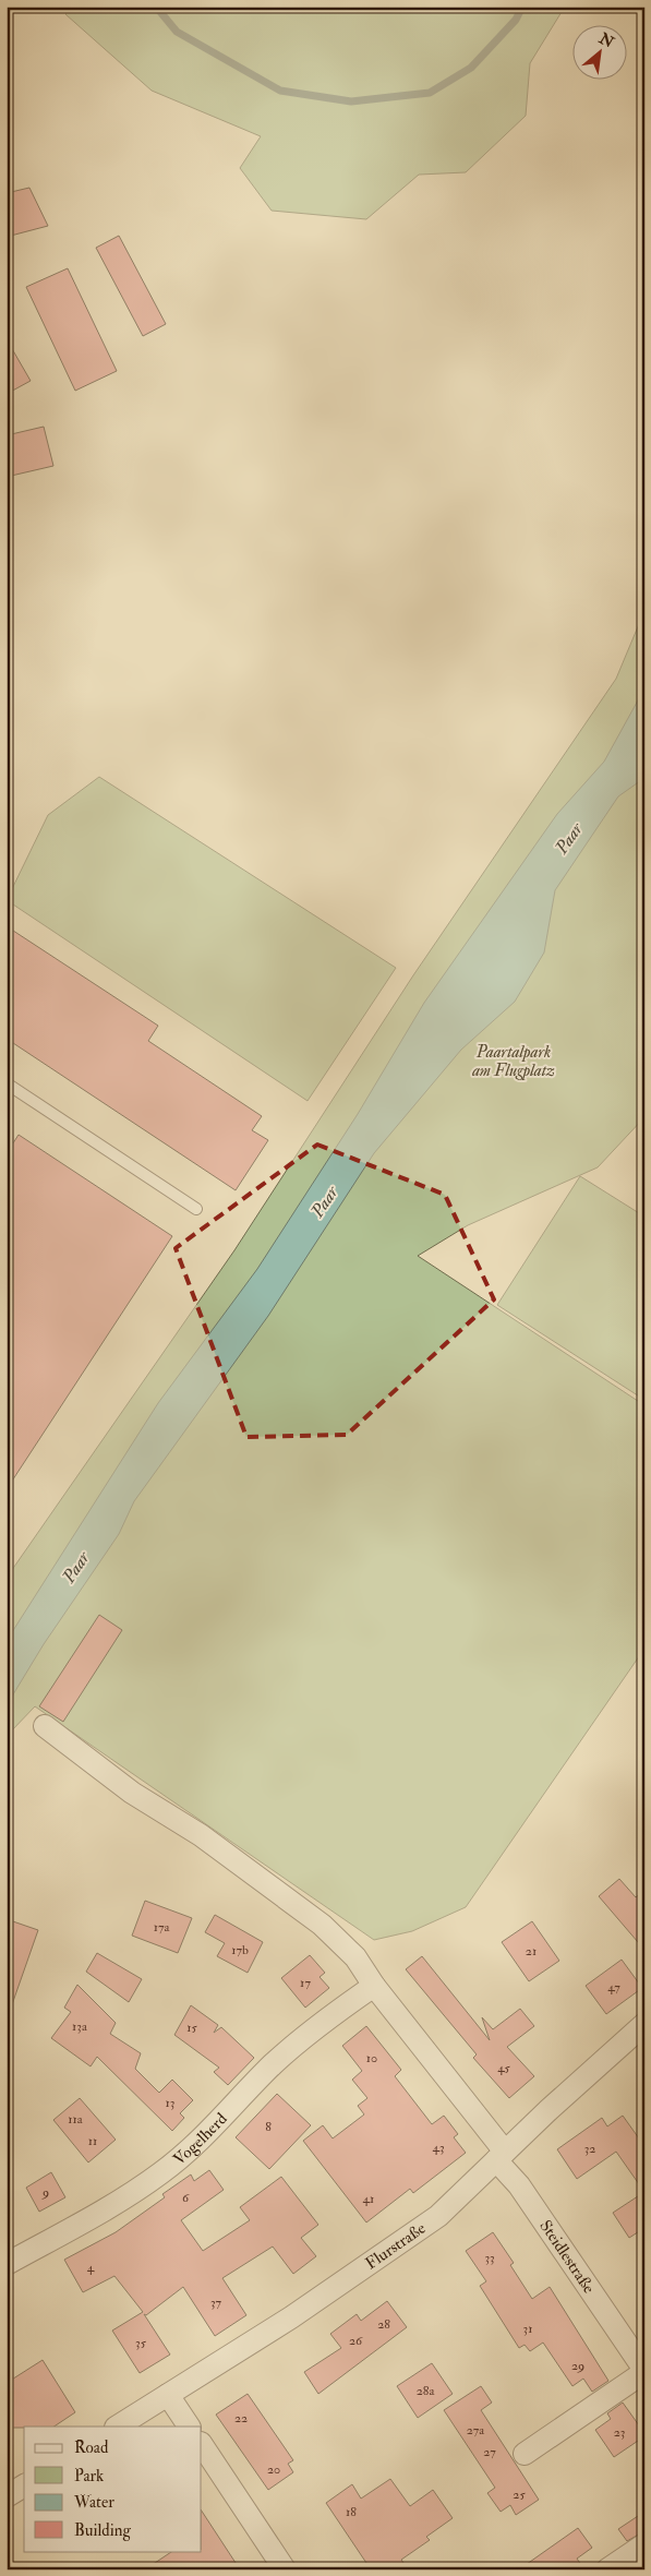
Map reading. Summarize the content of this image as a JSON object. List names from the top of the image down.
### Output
{
  "streets": {
    "street": ["Vogelherd", "Flurstraße", "Steidlestraße"]
  },
  "crossings": [
    ["Flurstraße", "Steidlestraße"]
  ],
  "water": ["Paar"],
  "parks": ["Paartalpark am Flugplatz"],
  "house_numbers": [
    "17a",
    "17b",
    "21",
    "17",
    "47",
    "13a",
    "15",
    "10",
    "45",
    "13",
    "11a",
    "8",
    "11",
    "43",
    "32",
    "9",
    "6",
    "41",
    "33",
    "4",
    "37",
    "28",
    "31",
    "26",
    "35",
    "29",
    "28a",
    "22",
    "27a",
    "23",
    "27",
    "20",
    "25",
    "18"
  ],
  "legend": [
    "Road",
    "Park",
    "Water",
    "Building"
  ],
  "north": "top right"
}
